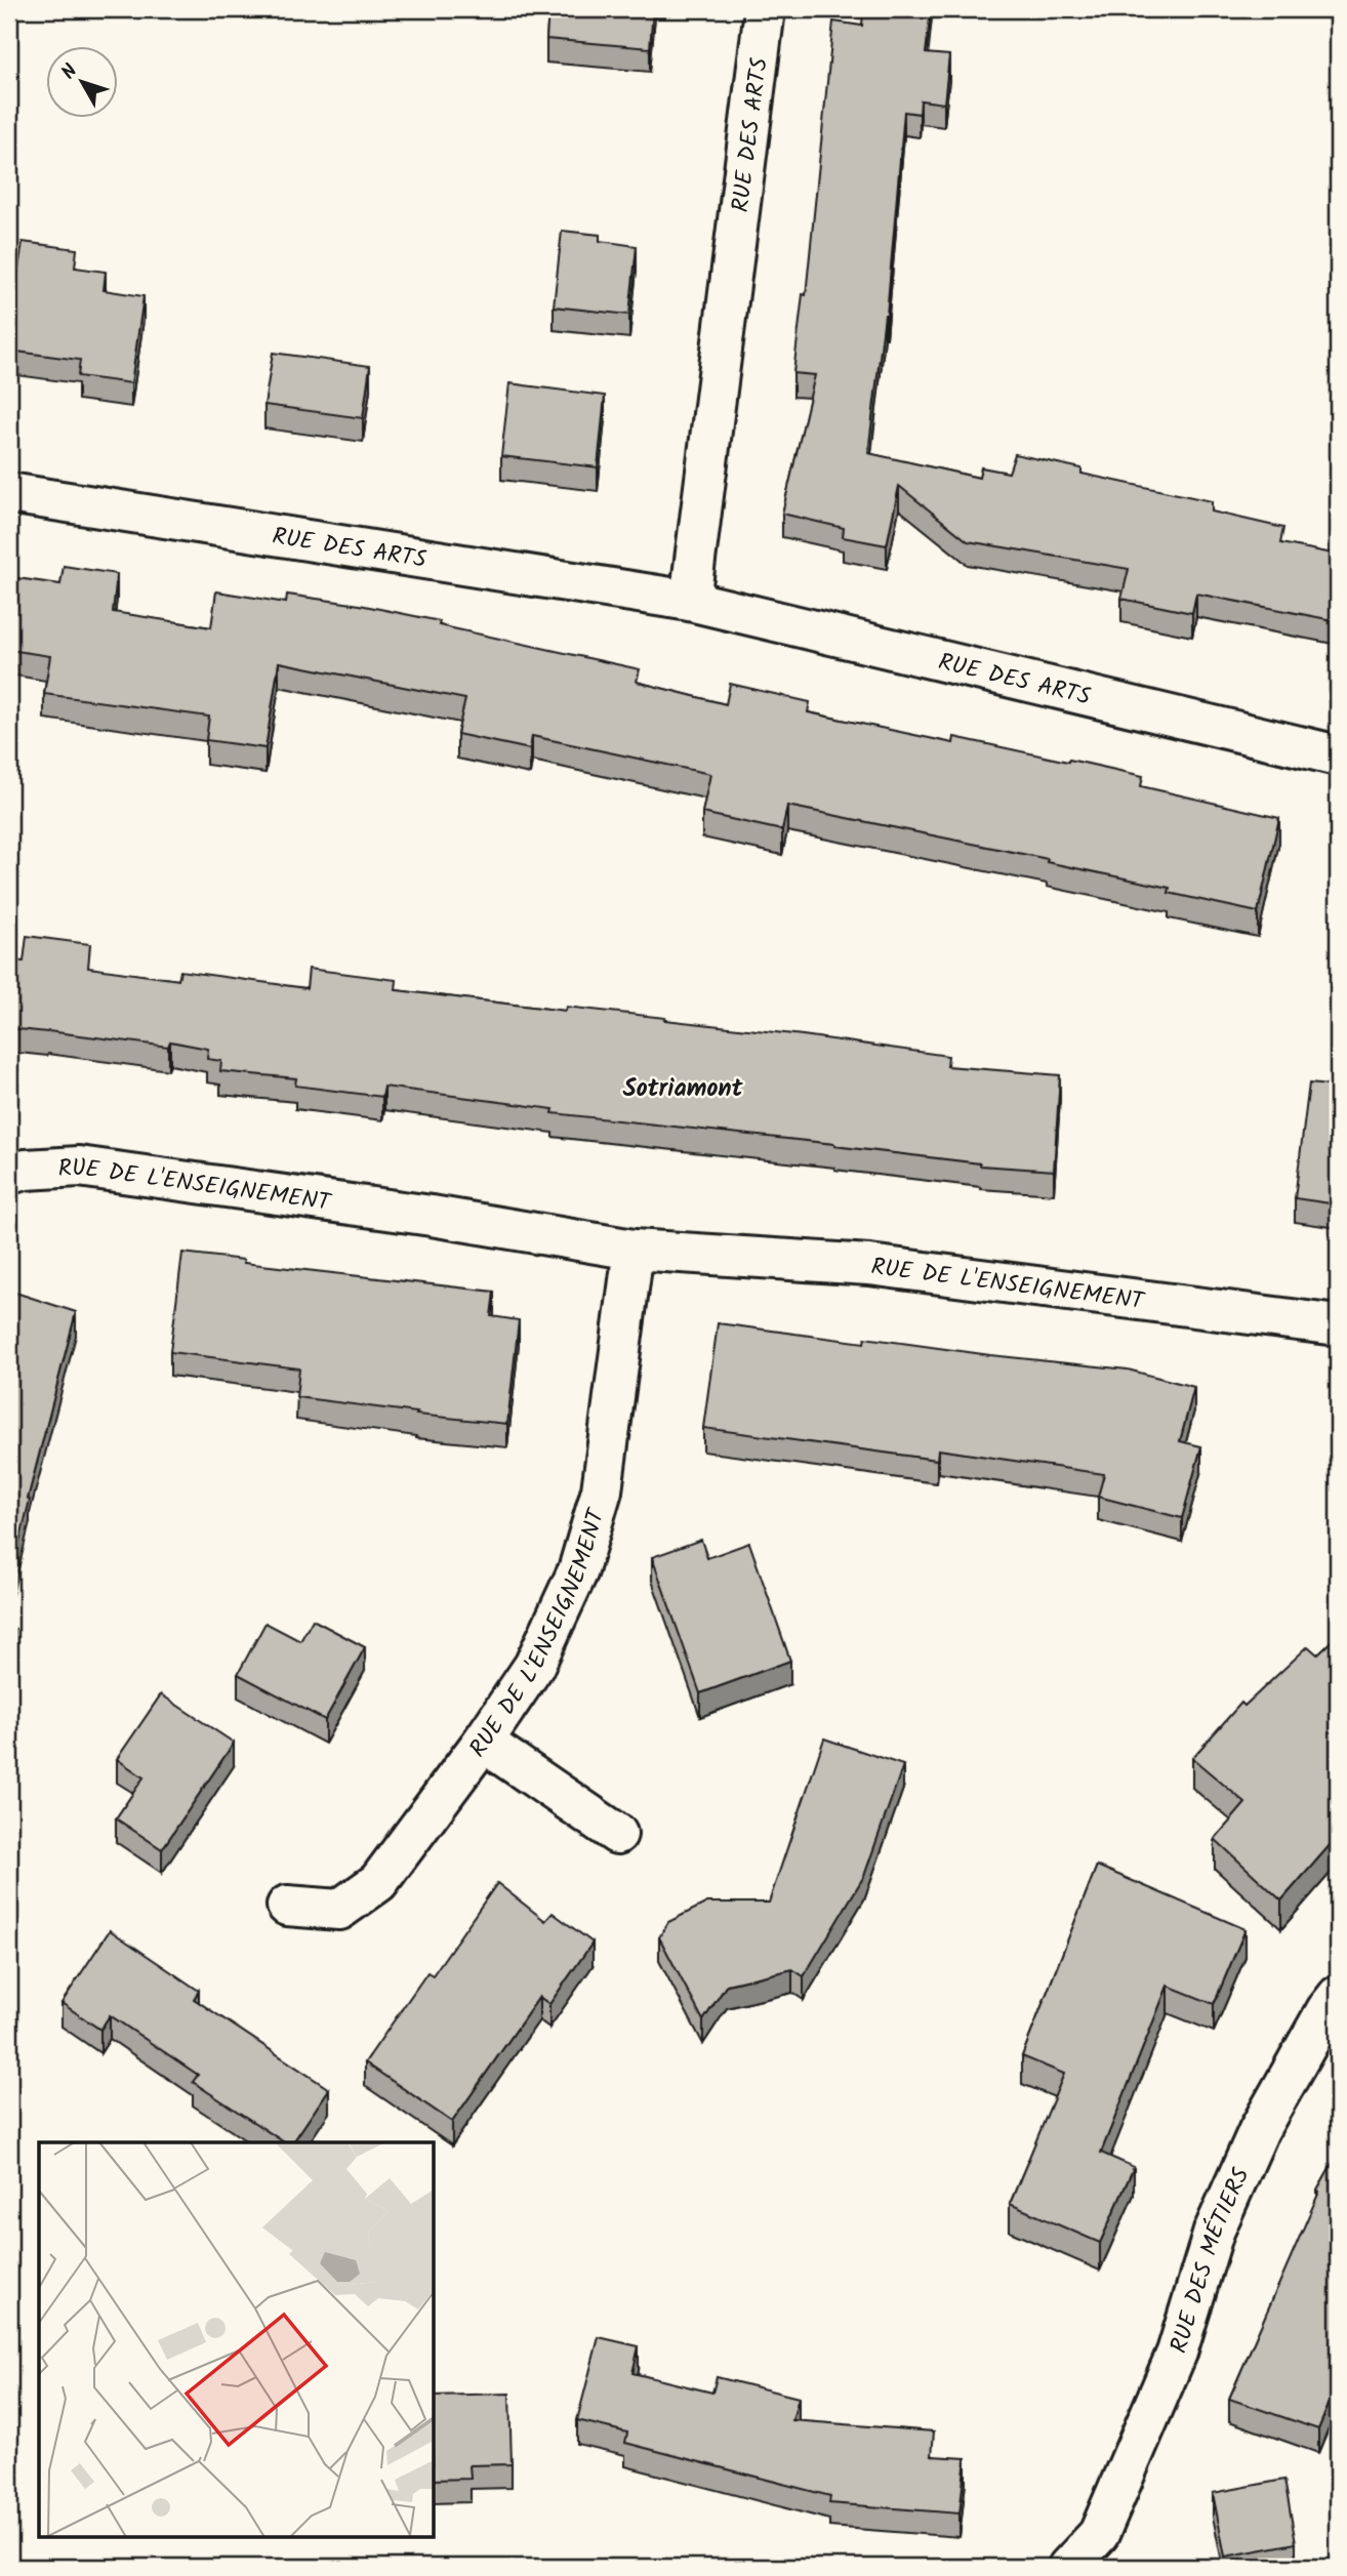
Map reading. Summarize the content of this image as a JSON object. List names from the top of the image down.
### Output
{
  "streets": {
    "street": ["RUE DES ARTS", "RUE DE L'ENSEIGNEMENT", "RUE DES MÉTIERS"]
  },
  "districts": ["Sotriamont"],
  "north": "top left"
}
